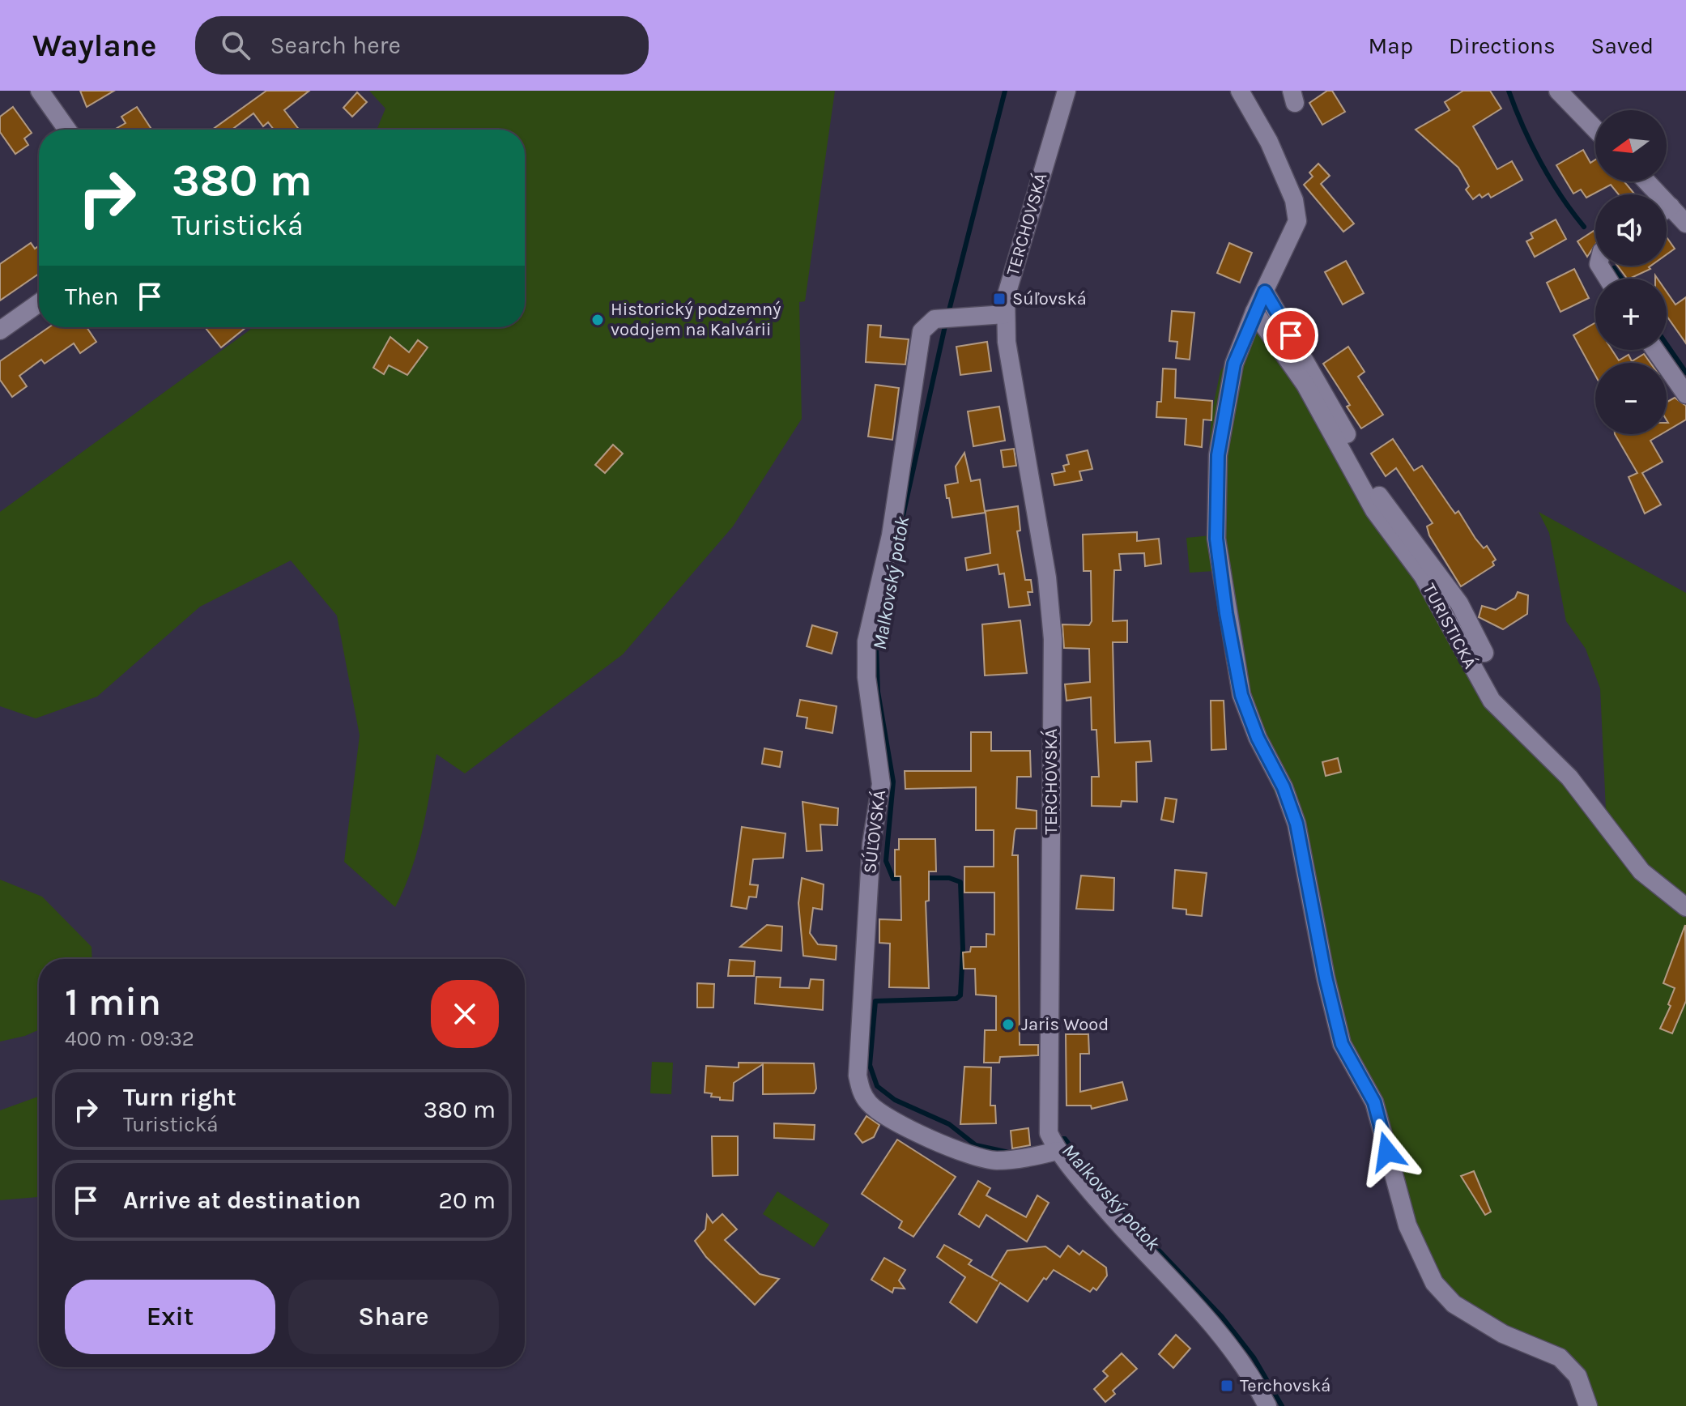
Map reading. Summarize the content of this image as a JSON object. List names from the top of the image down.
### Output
{
  "streets": {
    "street": ["TERCHOVSKÁ", "TURISTICKÁ", "SÚĽOVSKÁ"]
  },
  "crossings": [
    ["TERCHOVSKÁ", "SÚĽOVSKÁ"]
  ],
  "water": ["Malkovský potok"],
  "places": {
    "transit": ["Súľovská", "Terchovská"],
    "other": ["Historický podzemný vodojem na Kalvárii", "Jaris Wood"]
  },
  "north": "left",
  "page": {
    "header": "Waylane",
    "search": "Search here",
    "nav": ["Map", "Directions", "Saved"],
    "map_buttons": ["+", "−"],
    "turn": ["380 m", "Turistická"],
    "then": "Then",
    "heading": ["1 min", "400 m · 09:32"],
    "list": [
      {
        "name": "Turn right",
        "note": "Turistická",
        "value": "380 m"
      },
      {
        "name": "Arrive at destination",
        "value": "20 m"
      }
    ],
    "buttons": ["Exit", "Share"]
  }
}
